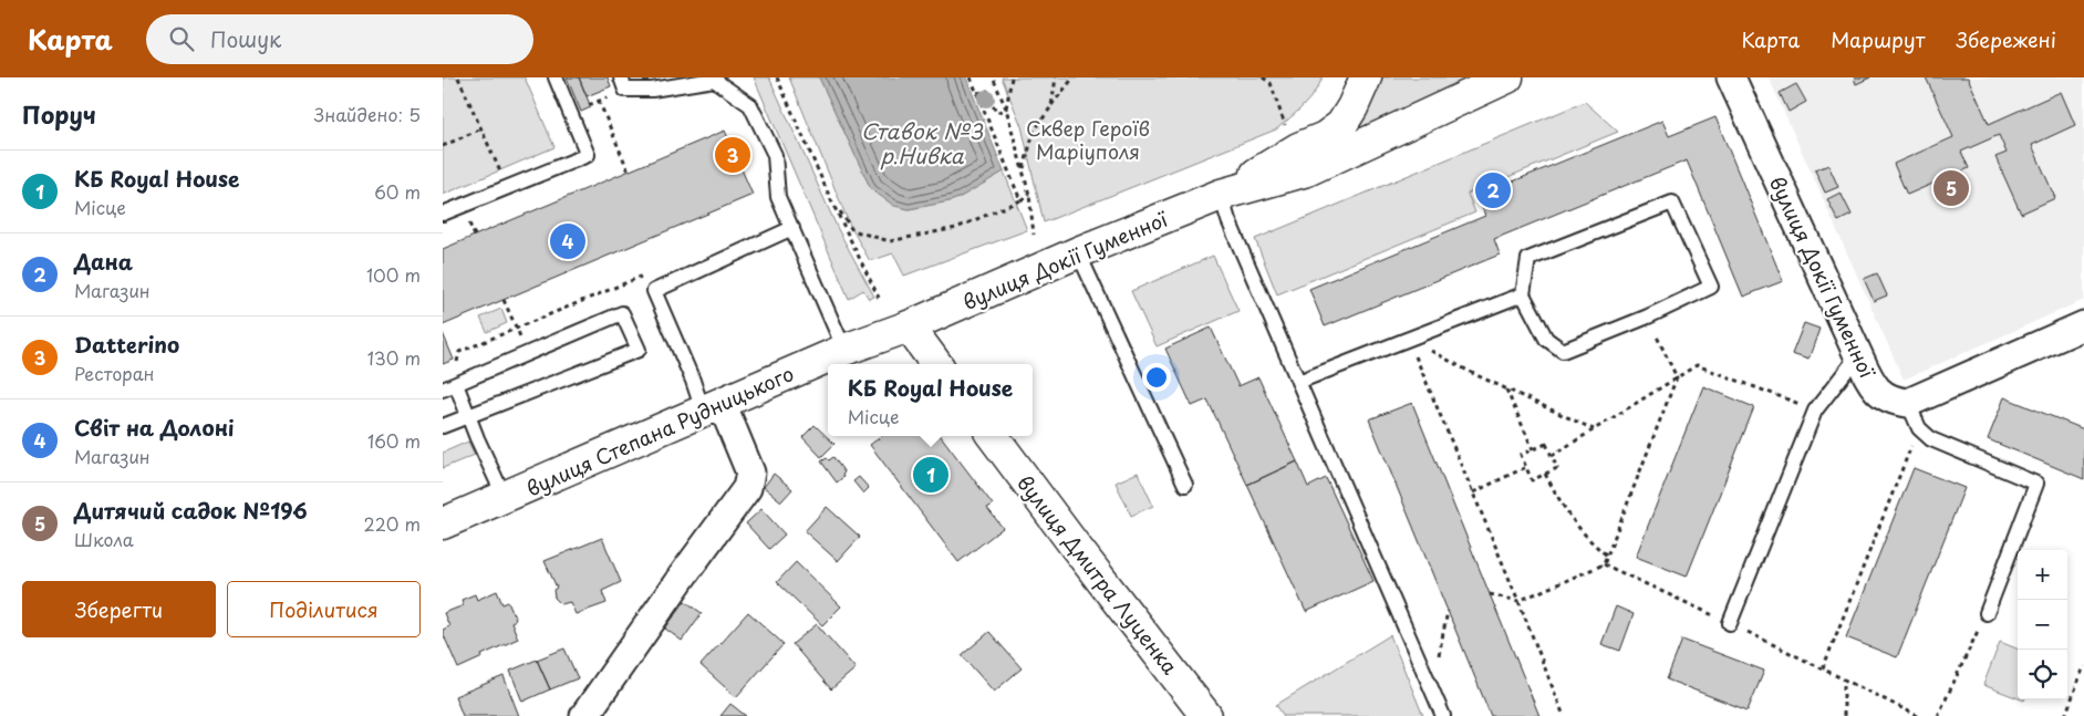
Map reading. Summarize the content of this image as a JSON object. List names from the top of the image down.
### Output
{
  "streets": {
    "main road": ["вулиця Докії Гуменної", "вулиця Степана Рудницького", "вулиця Дмитра Луценка"]
  },
  "crossings": [
    ["вулиця Докії Гуменної", "вулиця Степана Рудницького"]
  ],
  "water": ["Ставок №3 р.Нивка"],
  "parks": ["Сквер Героїв Маріуполя"],
  "page": {
    "header": "Карта",
    "search": "Пошук",
    "nav": ["Карта", "Маршрут", "Збережені"],
    "heading": ["Поруч", "Знайдено: 5"],
    "pins": [
      "3",
      "5",
      "2",
      "4",
      "1"
    ],
    "list": [
      {
        "mark": "1",
        "name": "КБ Royal House",
        "note": "Місце",
        "value": "60 m"
      },
      {
        "mark": "2",
        "name": "Дана",
        "note": "Магазин",
        "value": "100 m"
      },
      {
        "mark": "3",
        "name": "Datterino",
        "note": "Ресторан",
        "value": "130 m"
      },
      {
        "mark": "4",
        "name": "Світ на Долоні",
        "note": "Магазин",
        "value": "160 m"
      },
      {
        "mark": "5",
        "name": "Дитячий садок №196",
        "note": "Школа",
        "value": "220 m"
      }
    ],
    "popup": ["КБ Royal House", "Місце"],
    "map_buttons": ["+", "−"],
    "buttons": ["Зберегти", "Поділитися"]
  }
}
